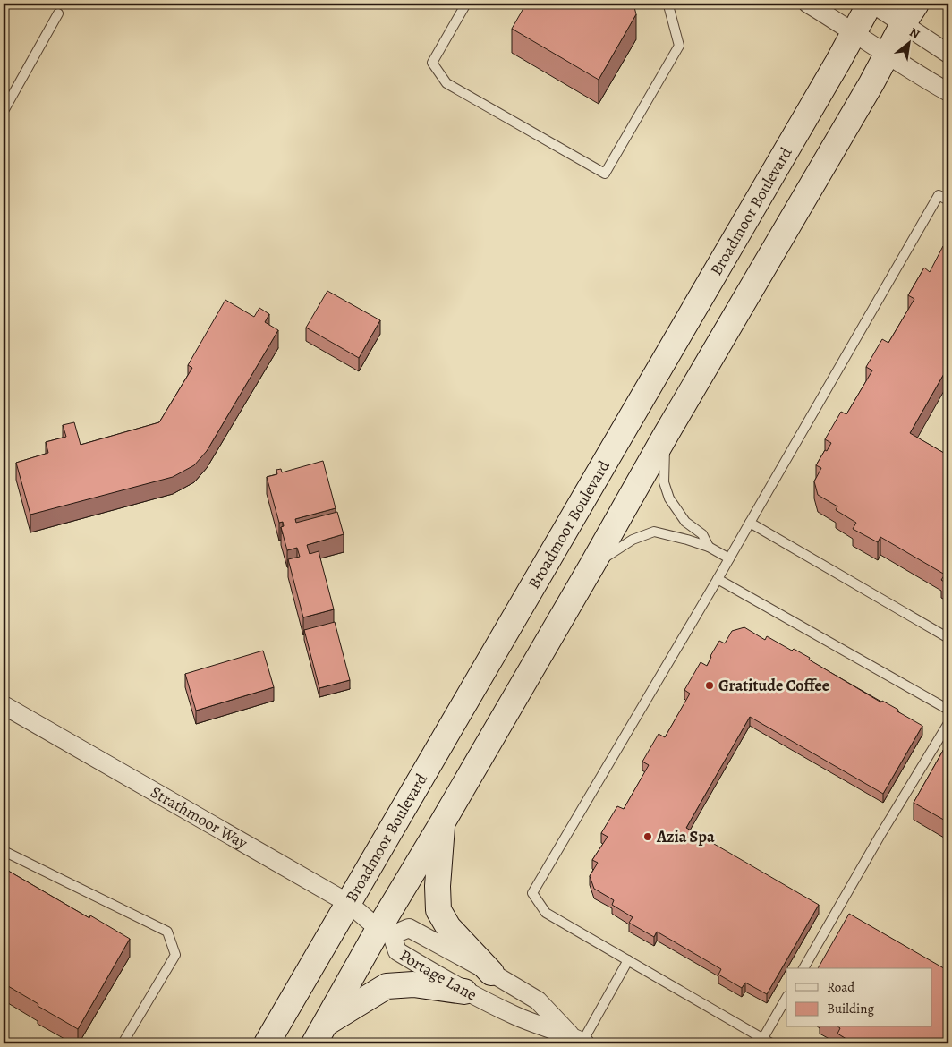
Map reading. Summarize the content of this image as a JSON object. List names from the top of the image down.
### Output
{
  "streets": {
    "main road": ["Broadmoor Boulevard"],
    "street": ["Strathmoor Way", "Portage Lane"]
  },
  "crossings": [
    ["Broadmoor Boulevard", "Strathmoor Way"],
    ["Strathmoor Way", "Portage Lane"]
  ],
  "places": ["Gratitude Coffee", "Azia Spa"],
  "legend": ["Road", "Building"],
  "north": "top right"
}
